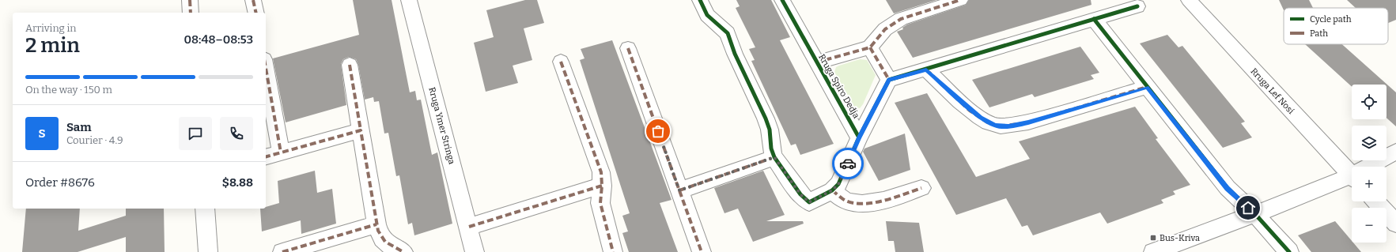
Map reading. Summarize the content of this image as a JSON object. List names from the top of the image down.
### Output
{
  "streets": {
    "street": ["Rruga Spiro Dedja", "Rruga Lef Nosi", "Rruga Ymer Stringa"]
  },
  "places": {
    "transit": ["Bus-Kriva"]
  },
  "legend": ["Cycle path", "Path"],
  "page": {
    "heading": ["2 min", "Arriving in", "08:48–08:53"],
    "panel": [
      "Sam",
      "Courier · 4.9",
      "Order #8676",
      "$8.88"
    ],
    "bar": "On the way · 150 m",
    "map_buttons": ["+", "−"],
    "round": "S"
  }
}
